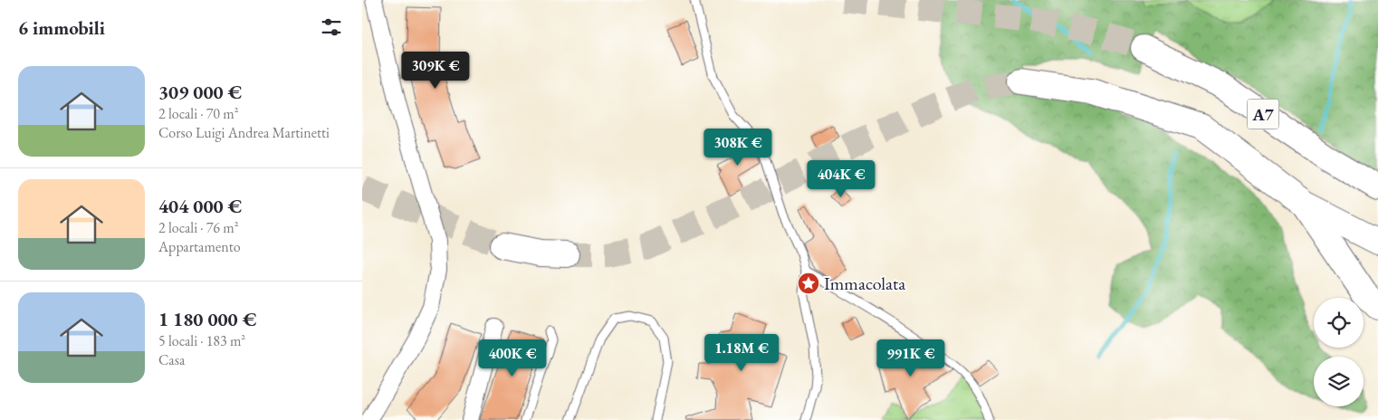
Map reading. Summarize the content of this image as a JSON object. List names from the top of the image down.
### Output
{
  "streets": {
    "highway": ["A7"]
  },
  "places": {
    "place": ["Immacolata"]
  },
  "page": {
    "heading": "6 immobili",
    "price": [
      "309K €",
      "308K €",
      "404K €",
      "1.18M €",
      "400K €",
      "991K €"
    ],
    "list": [
      {
        "name": "309 000 €",
        "note": "2 locali · 70 m² · Corso Luigi Andrea Martinetti"
      },
      {
        "name": "404 000 €",
        "note": "2 locali · 76 m² · Appartamento"
      },
      {
        "name": "1 180 000 €",
        "note": "5 locali · 183 m² · Casa"
      }
    ]
  }
}
